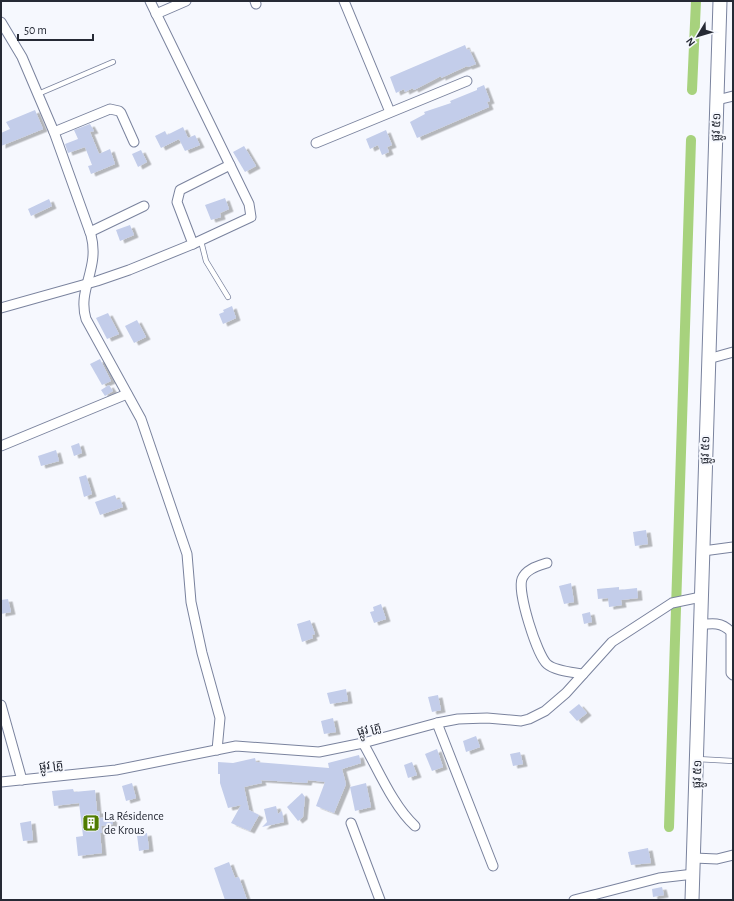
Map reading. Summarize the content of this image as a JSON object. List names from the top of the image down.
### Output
{
  "streets": {
    "main road": ["ផ្លូវ ៥១"],
    "street": ["ផ្លូវ គ្រូ"]
  },
  "crossings": [
    ["ផ្លូវ ៥១", "ផ្លូវ គ្រូ"]
  ],
  "places": {
    "building": ["La Résidence de Krous"]
  },
  "scale_bar": "50 m",
  "north": "bottom left"
}
